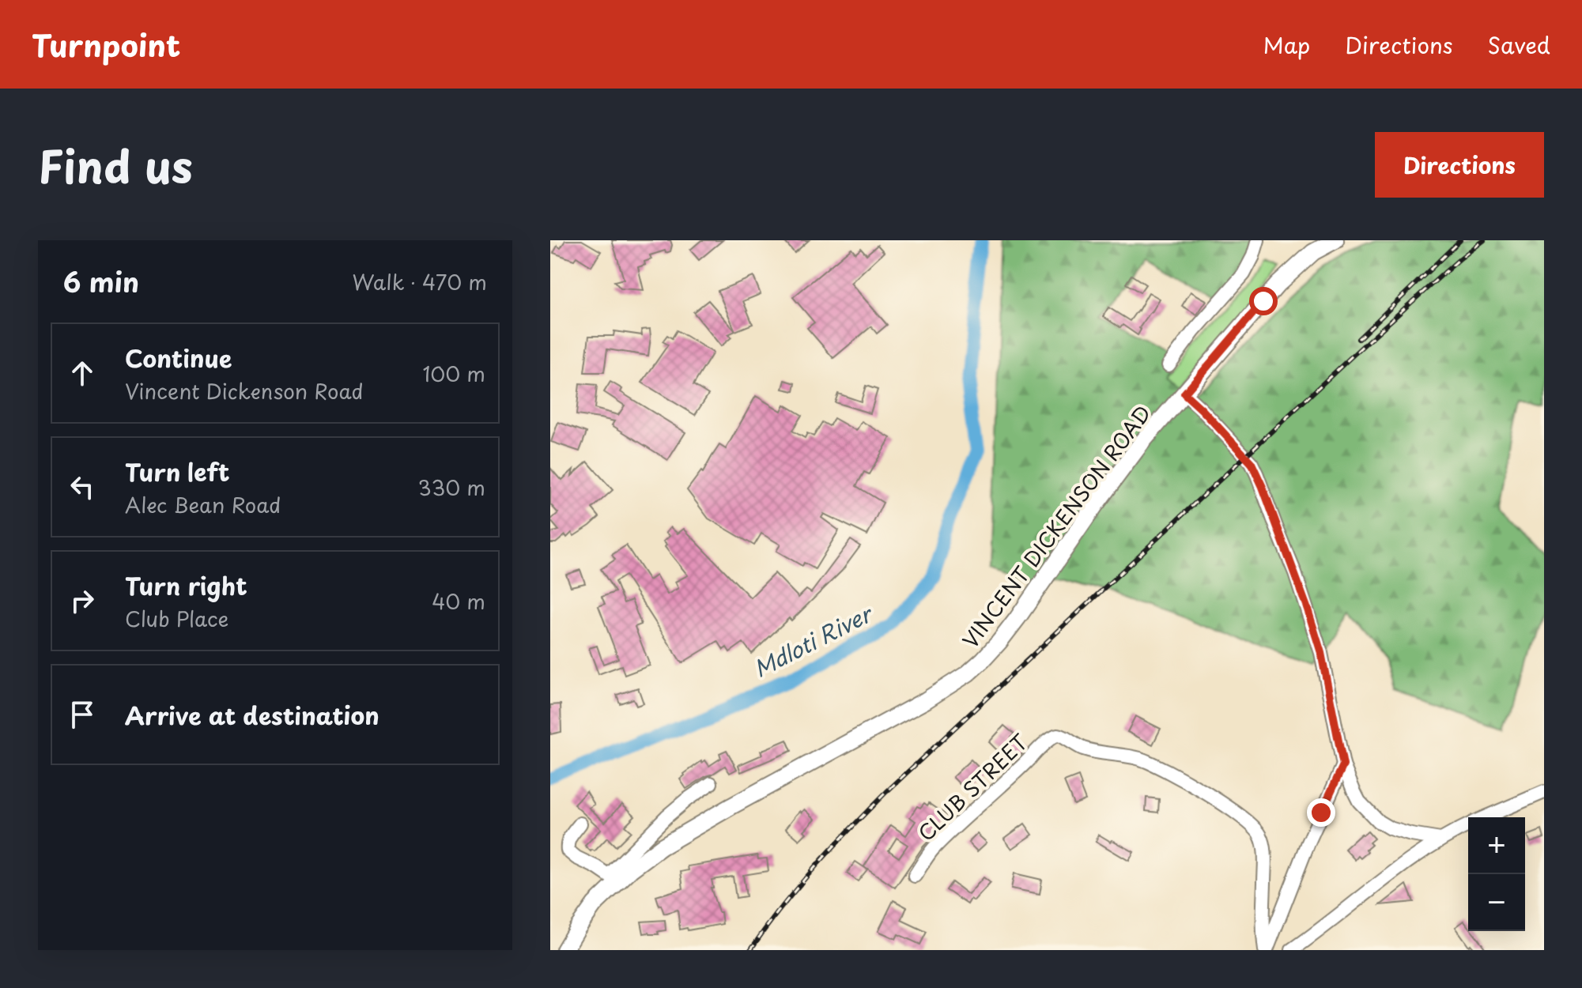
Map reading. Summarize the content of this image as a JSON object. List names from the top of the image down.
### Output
{
  "streets": {
    "main road": ["VINCENT DICKENSON ROAD"],
    "street": ["CLUB STREET"]
  },
  "water": ["Mdloti River"],
  "page": {
    "header": "Turnpoint",
    "nav": ["Map", "Directions", "Saved"],
    "title": "Find us",
    "buttons": "Directions",
    "heading": ["6 min", "Walk · 470 m"],
    "list": [
      ["Continue", "Vincent Dickenson Road", "100 m"],
      ["Turn left", "Alec Bean Road", "330 m"],
      ["Turn right", "Club Place", "40 m"],
      "Arrive at destination"
    ],
    "map_buttons": ["+", "−"]
  }
}
